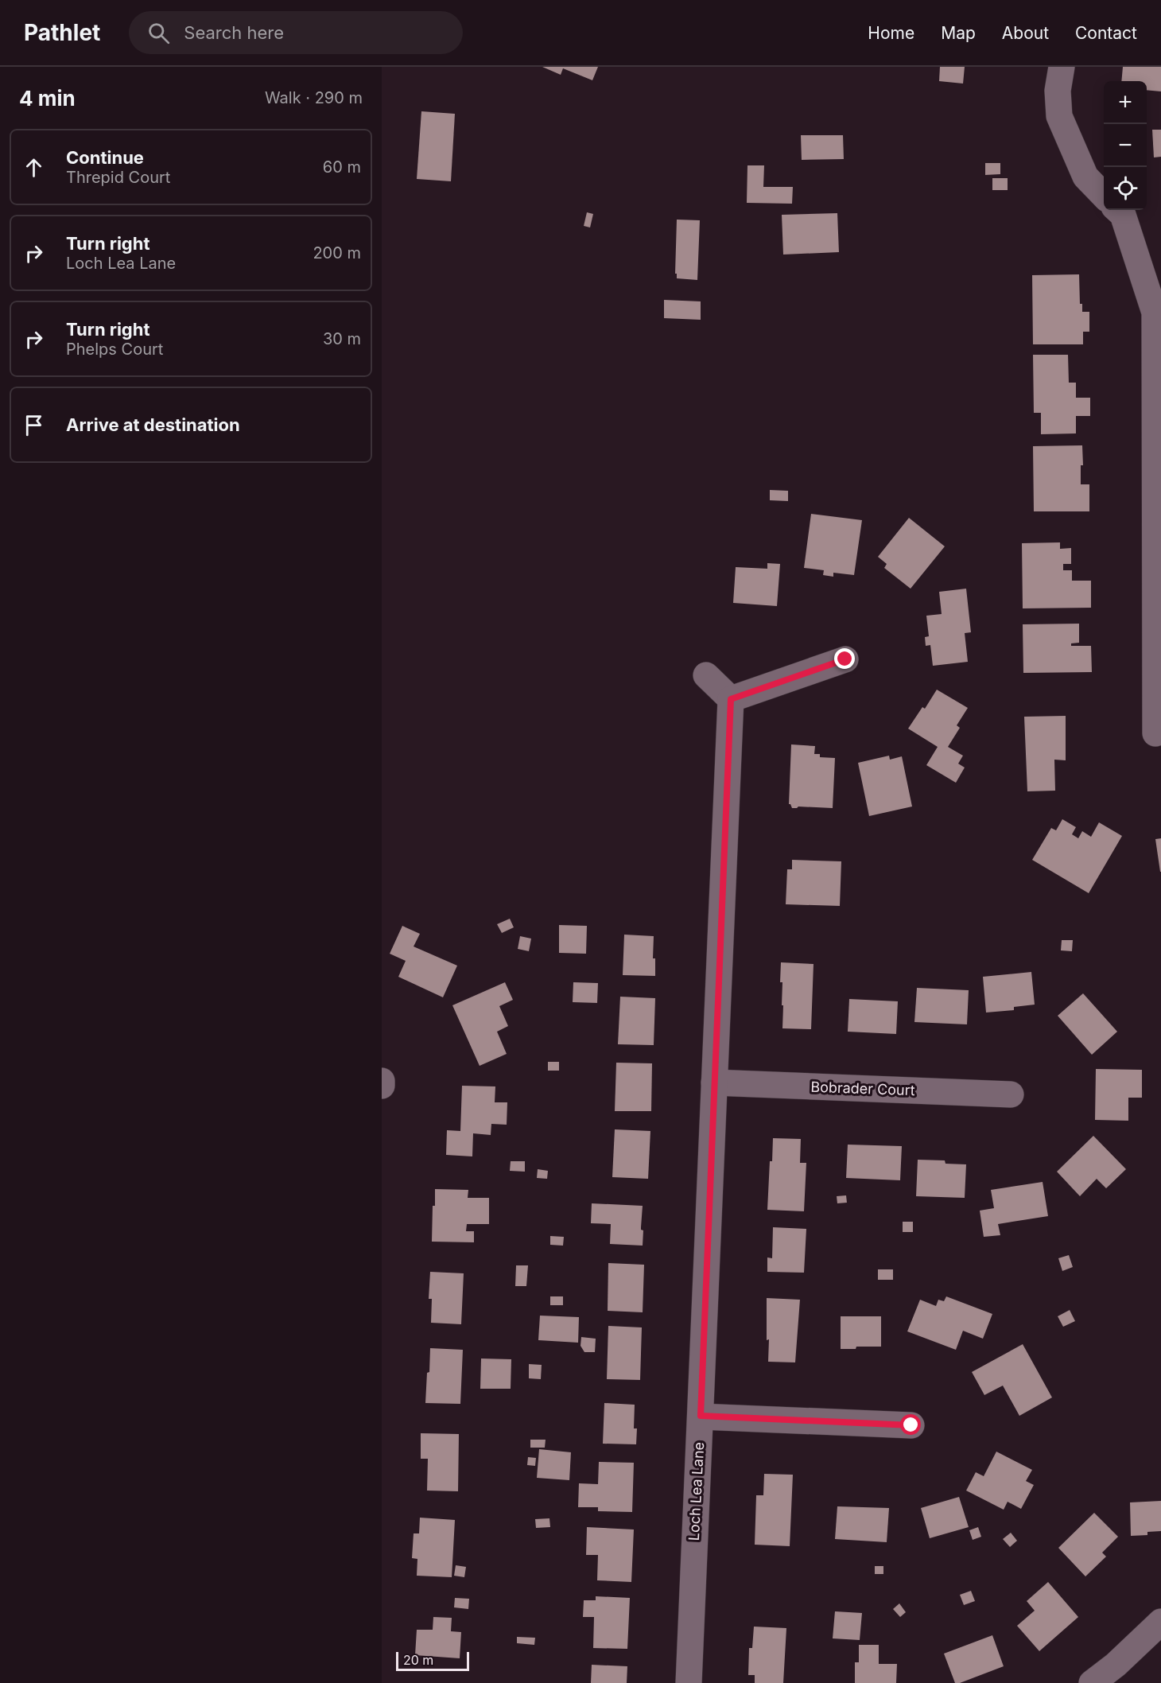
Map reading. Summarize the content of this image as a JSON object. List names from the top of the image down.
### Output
{
  "streets": {
    "street": ["Bobrader Court", "Loch Lea Lane"]
  },
  "crossings": [
    ["Bobrader Court", "Loch Lea Lane"]
  ],
  "scale_bar": "20 m",
  "page": {
    "header": "Pathlet",
    "search": "Search here",
    "nav": [
      "Home",
      "Map",
      "About",
      "Contact"
    ],
    "heading": ["4 min", "Walk · 290 m"],
    "map_buttons": ["+", "−"],
    "list": [
      ["Continue", "Threpid Court", "60 m"],
      ["Turn right", "Loch Lea Lane", "200 m"],
      ["Turn right", "Phelps Court", "30 m"],
      "Arrive at destination"
    ],
    "scale": "20 m"
  }
}
